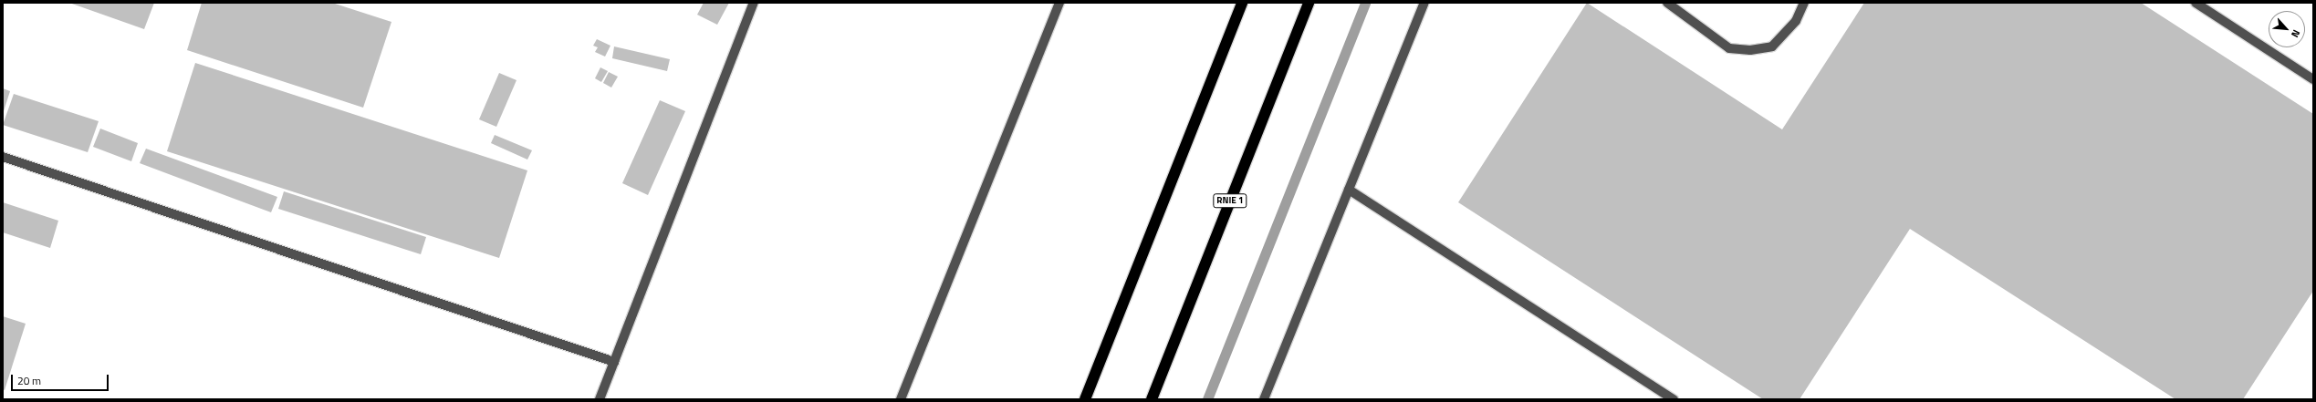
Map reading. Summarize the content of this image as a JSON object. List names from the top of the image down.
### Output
{
  "streets": {
    "highway": ["RNIE 1"]
  },
  "scale_bar": "20 m",
  "north": "bottom right"
}
